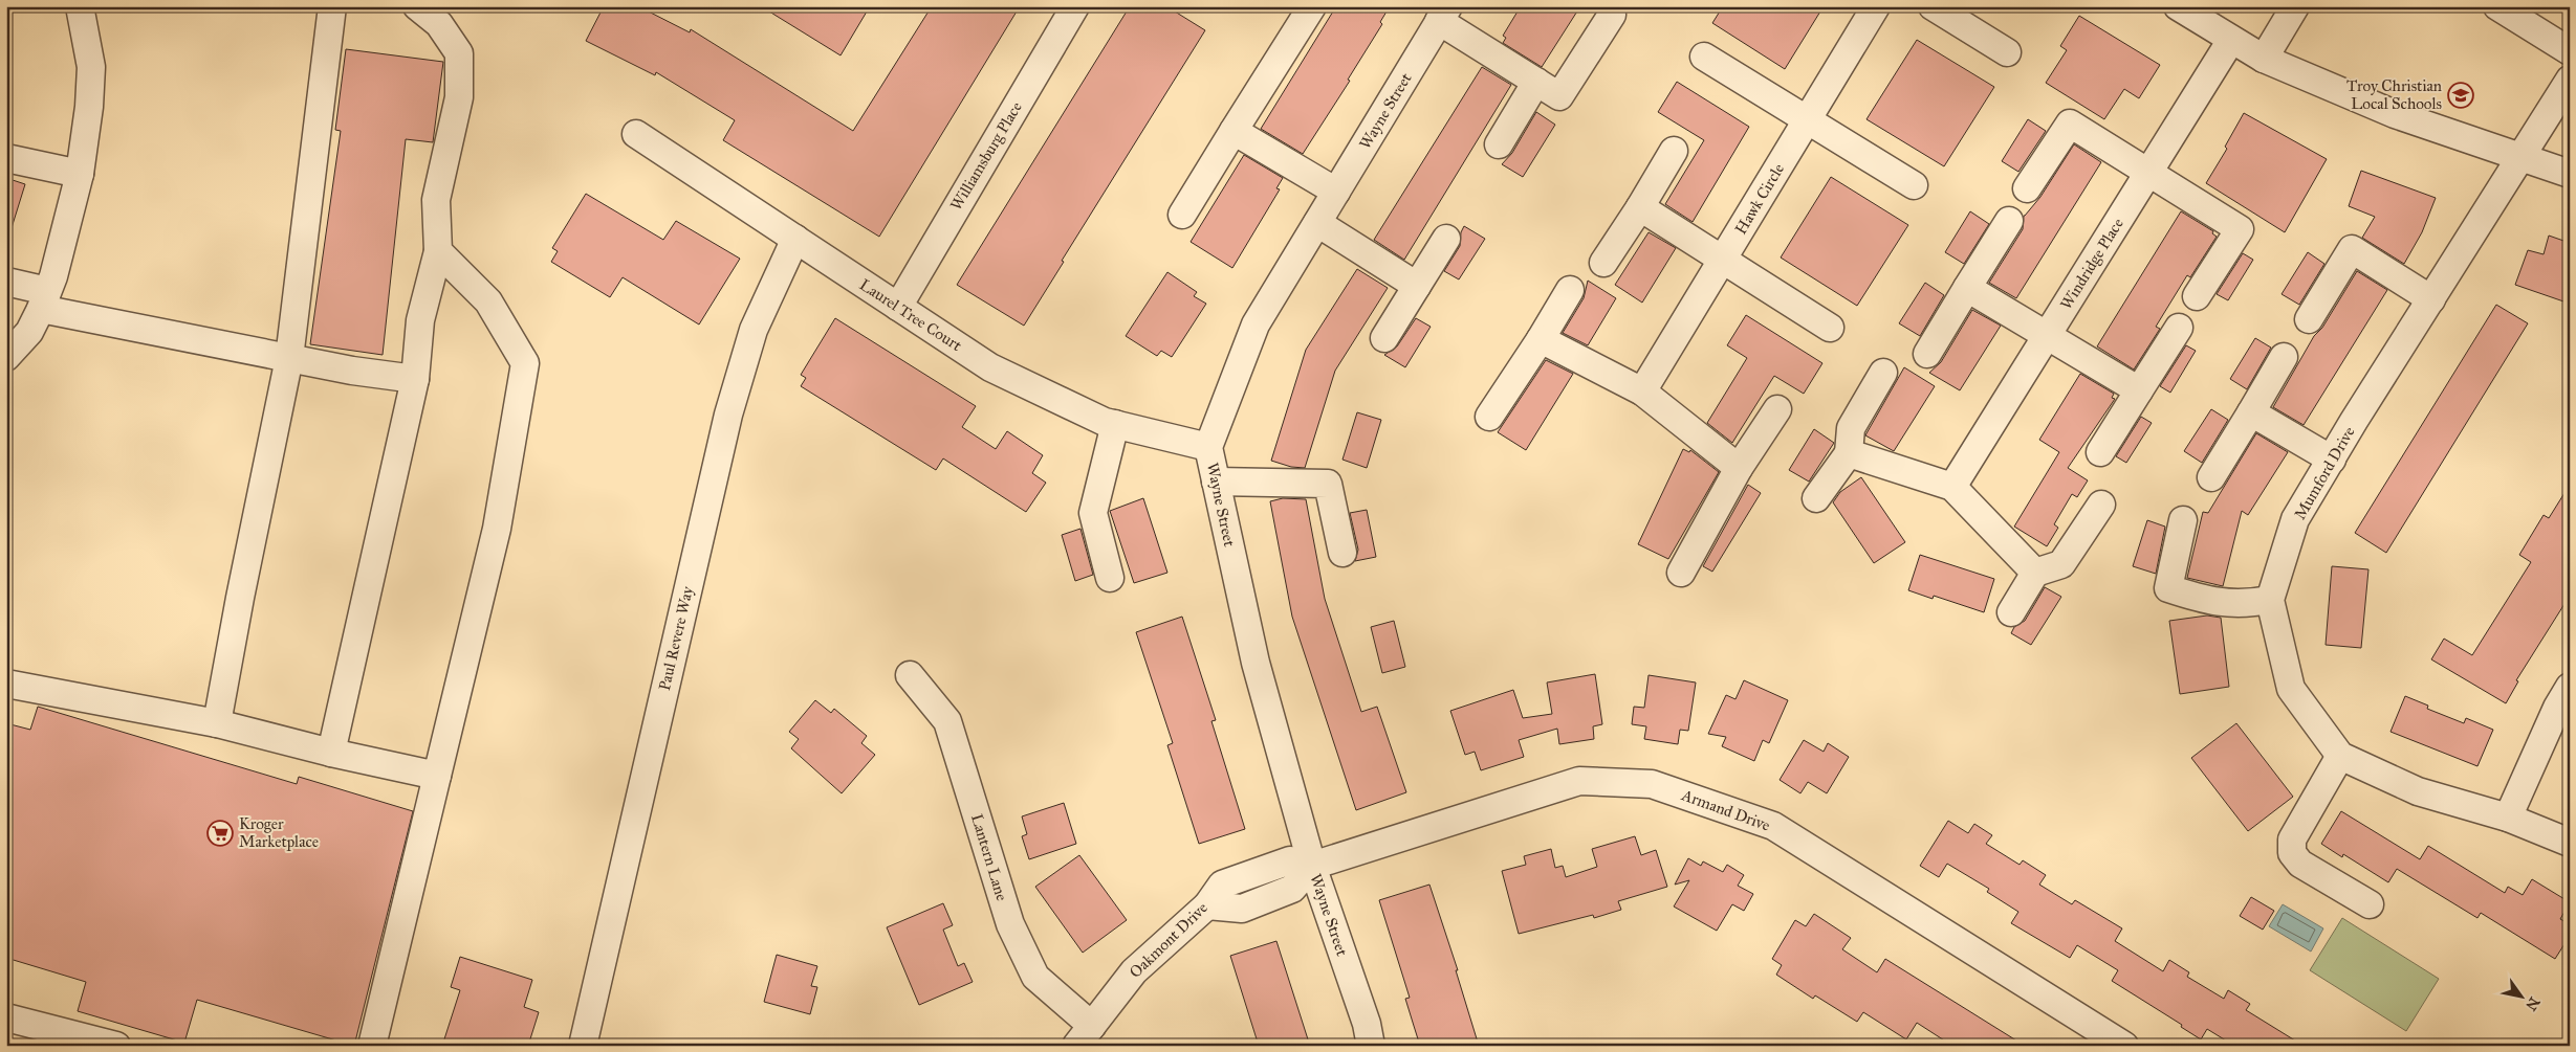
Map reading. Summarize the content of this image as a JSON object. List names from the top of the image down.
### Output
{
  "streets": {
    "street": [
      "Wayne Street",
      "Williamsburg Place",
      "Hawk Circle",
      "Windridge Place",
      "Laurel Tree Court",
      "Mumford Drive",
      "Paul Revere Way",
      "Armand Drive",
      "Lantern Lane",
      "Oakmont Drive"
    ]
  },
  "crossings": [
    ["Wayne Street", "Laurel Tree Court"],
    ["Wayne Street", "Armand Drive"],
    ["Wayne Street", "Oakmont Drive"],
    ["Williamsburg Place", "Laurel Tree Court"],
    ["Laurel Tree Court", "Paul Revere Way"],
    ["Armand Drive", "Oakmont Drive"],
    ["Lantern Lane", "Oakmont Drive"]
  ],
  "places": {
    "school or university": ["Troy Christian Local Schools"],
    "supermarket": ["Kroger Marketplace"]
  },
  "north": "bottom right"
}
